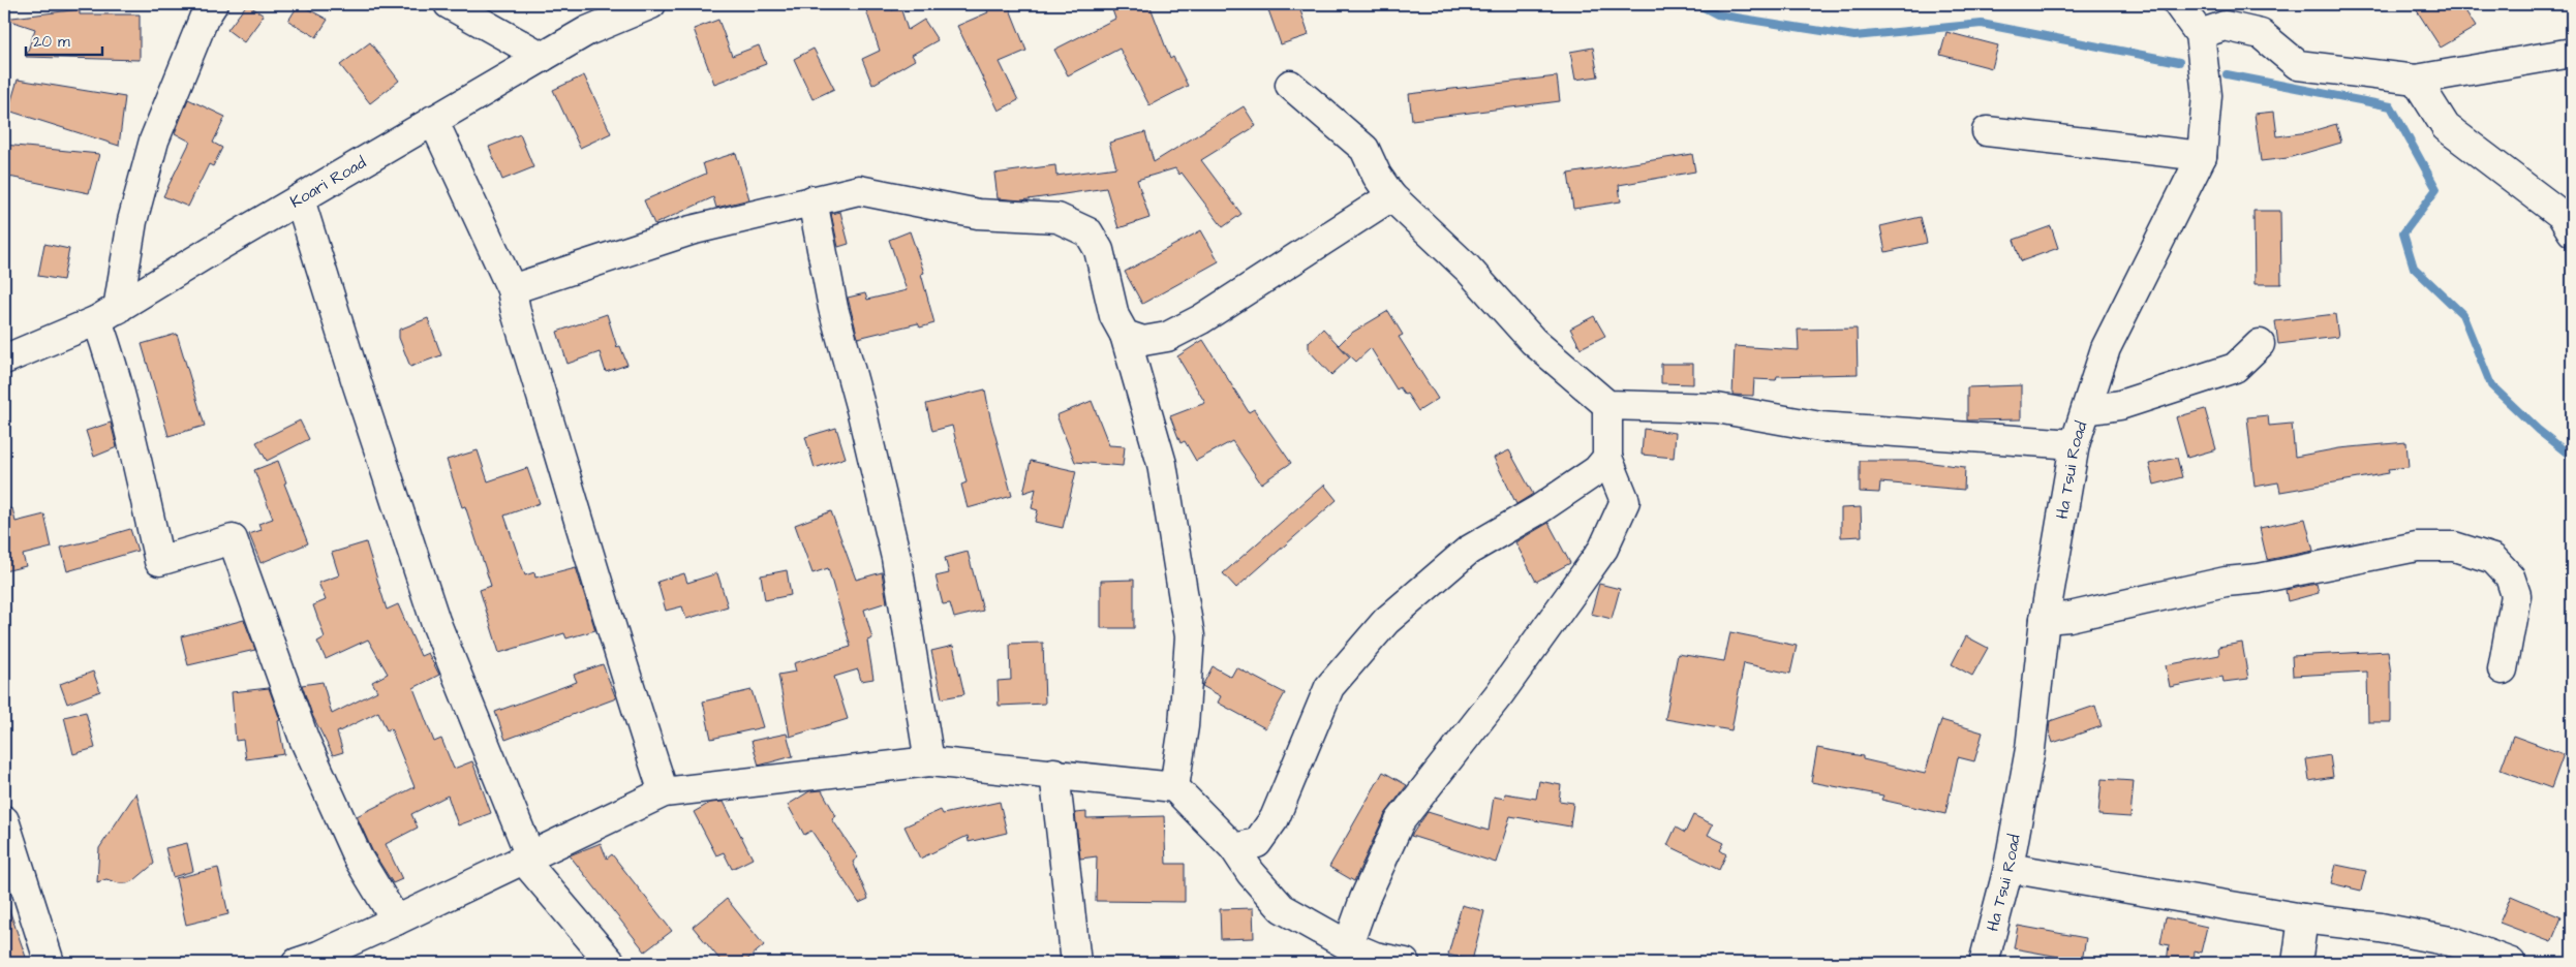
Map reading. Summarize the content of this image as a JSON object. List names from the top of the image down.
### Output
{
  "streets": {
    "street": ["Koari Road", "Ha Tsui Road"]
  },
  "scale_bar": "20 m"
}
